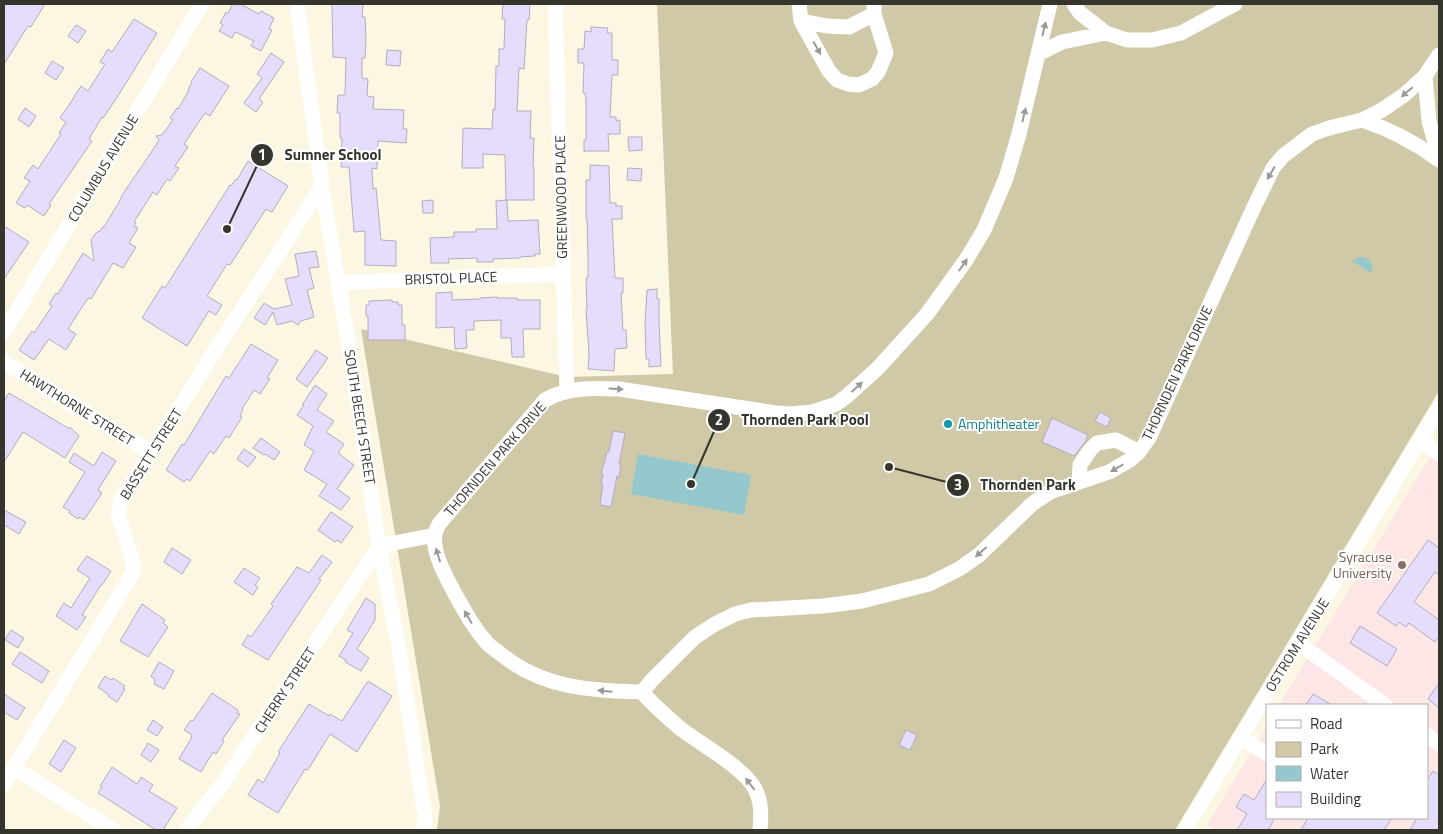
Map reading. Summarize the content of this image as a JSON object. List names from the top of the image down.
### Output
{
  "streets": {
    "street": [
      "COLUMBUS AVENUE",
      "GREENWOOD PLACE",
      "BRISTOL PLACE",
      "THORNDEN PARK DRIVE",
      "HAWTHORNE STREET",
      "SOUTH BEECH STREET",
      "BASSETT STREET",
      "OSTROM AVENUE",
      "CHERRY STREET"
    ]
  },
  "crossings": [
    ["GREENWOOD PLACE", "BRISTOL PLACE"],
    ["GREENWOOD PLACE", "THORNDEN PARK DRIVE"],
    ["BRISTOL PLACE", "SOUTH BEECH STREET"],
    ["HAWTHORNE STREET", "BASSETT STREET"],
    ["SOUTH BEECH STREET", "BASSETT STREET"],
    ["SOUTH BEECH STREET", "CHERRY STREET"]
  ],
  "places": [
    "Sumner School",
    "Amphitheater",
    "Thornden Park",
    "Thornden Park Pool",
    "Syracuse University"
  ],
  "legend": [
    "Road",
    "Park",
    "Water",
    "Building"
  ]
}
